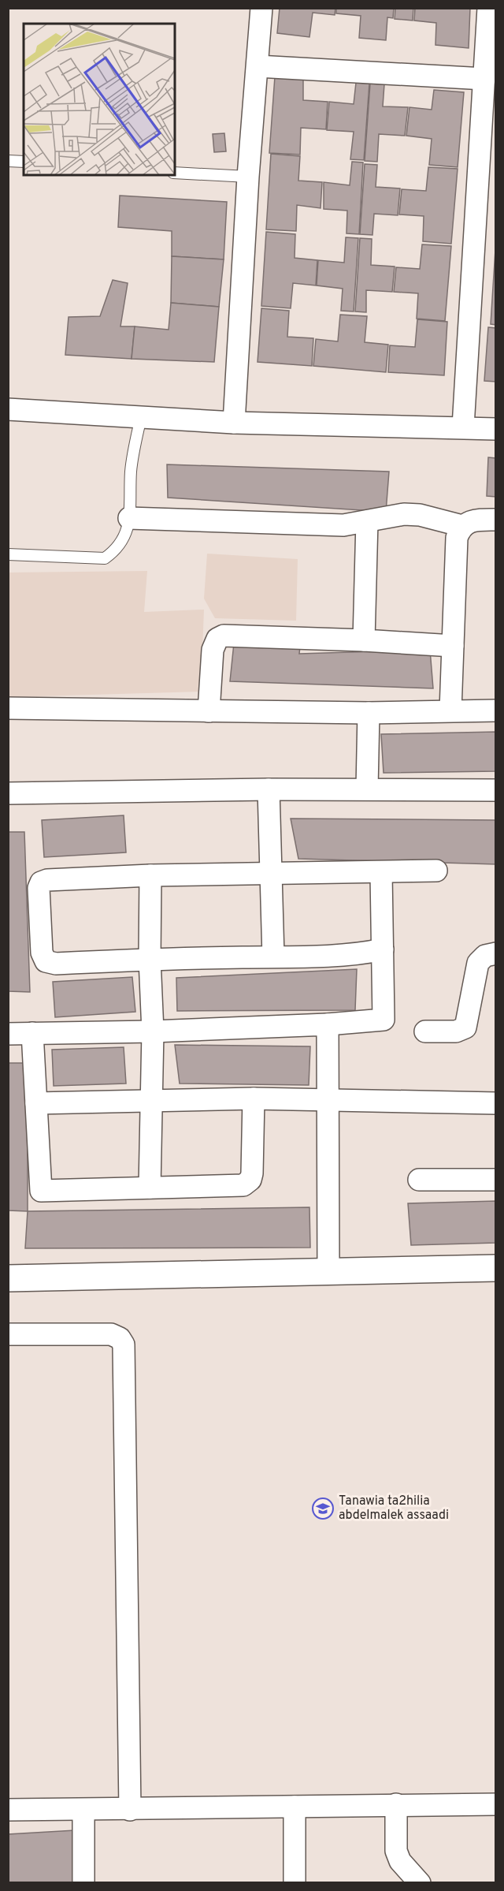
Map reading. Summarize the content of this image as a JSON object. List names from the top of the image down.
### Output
{
  "places": {
    "school or university": ["Tanawia ta2hilia abdelmalek assaadi"]
  }
}
